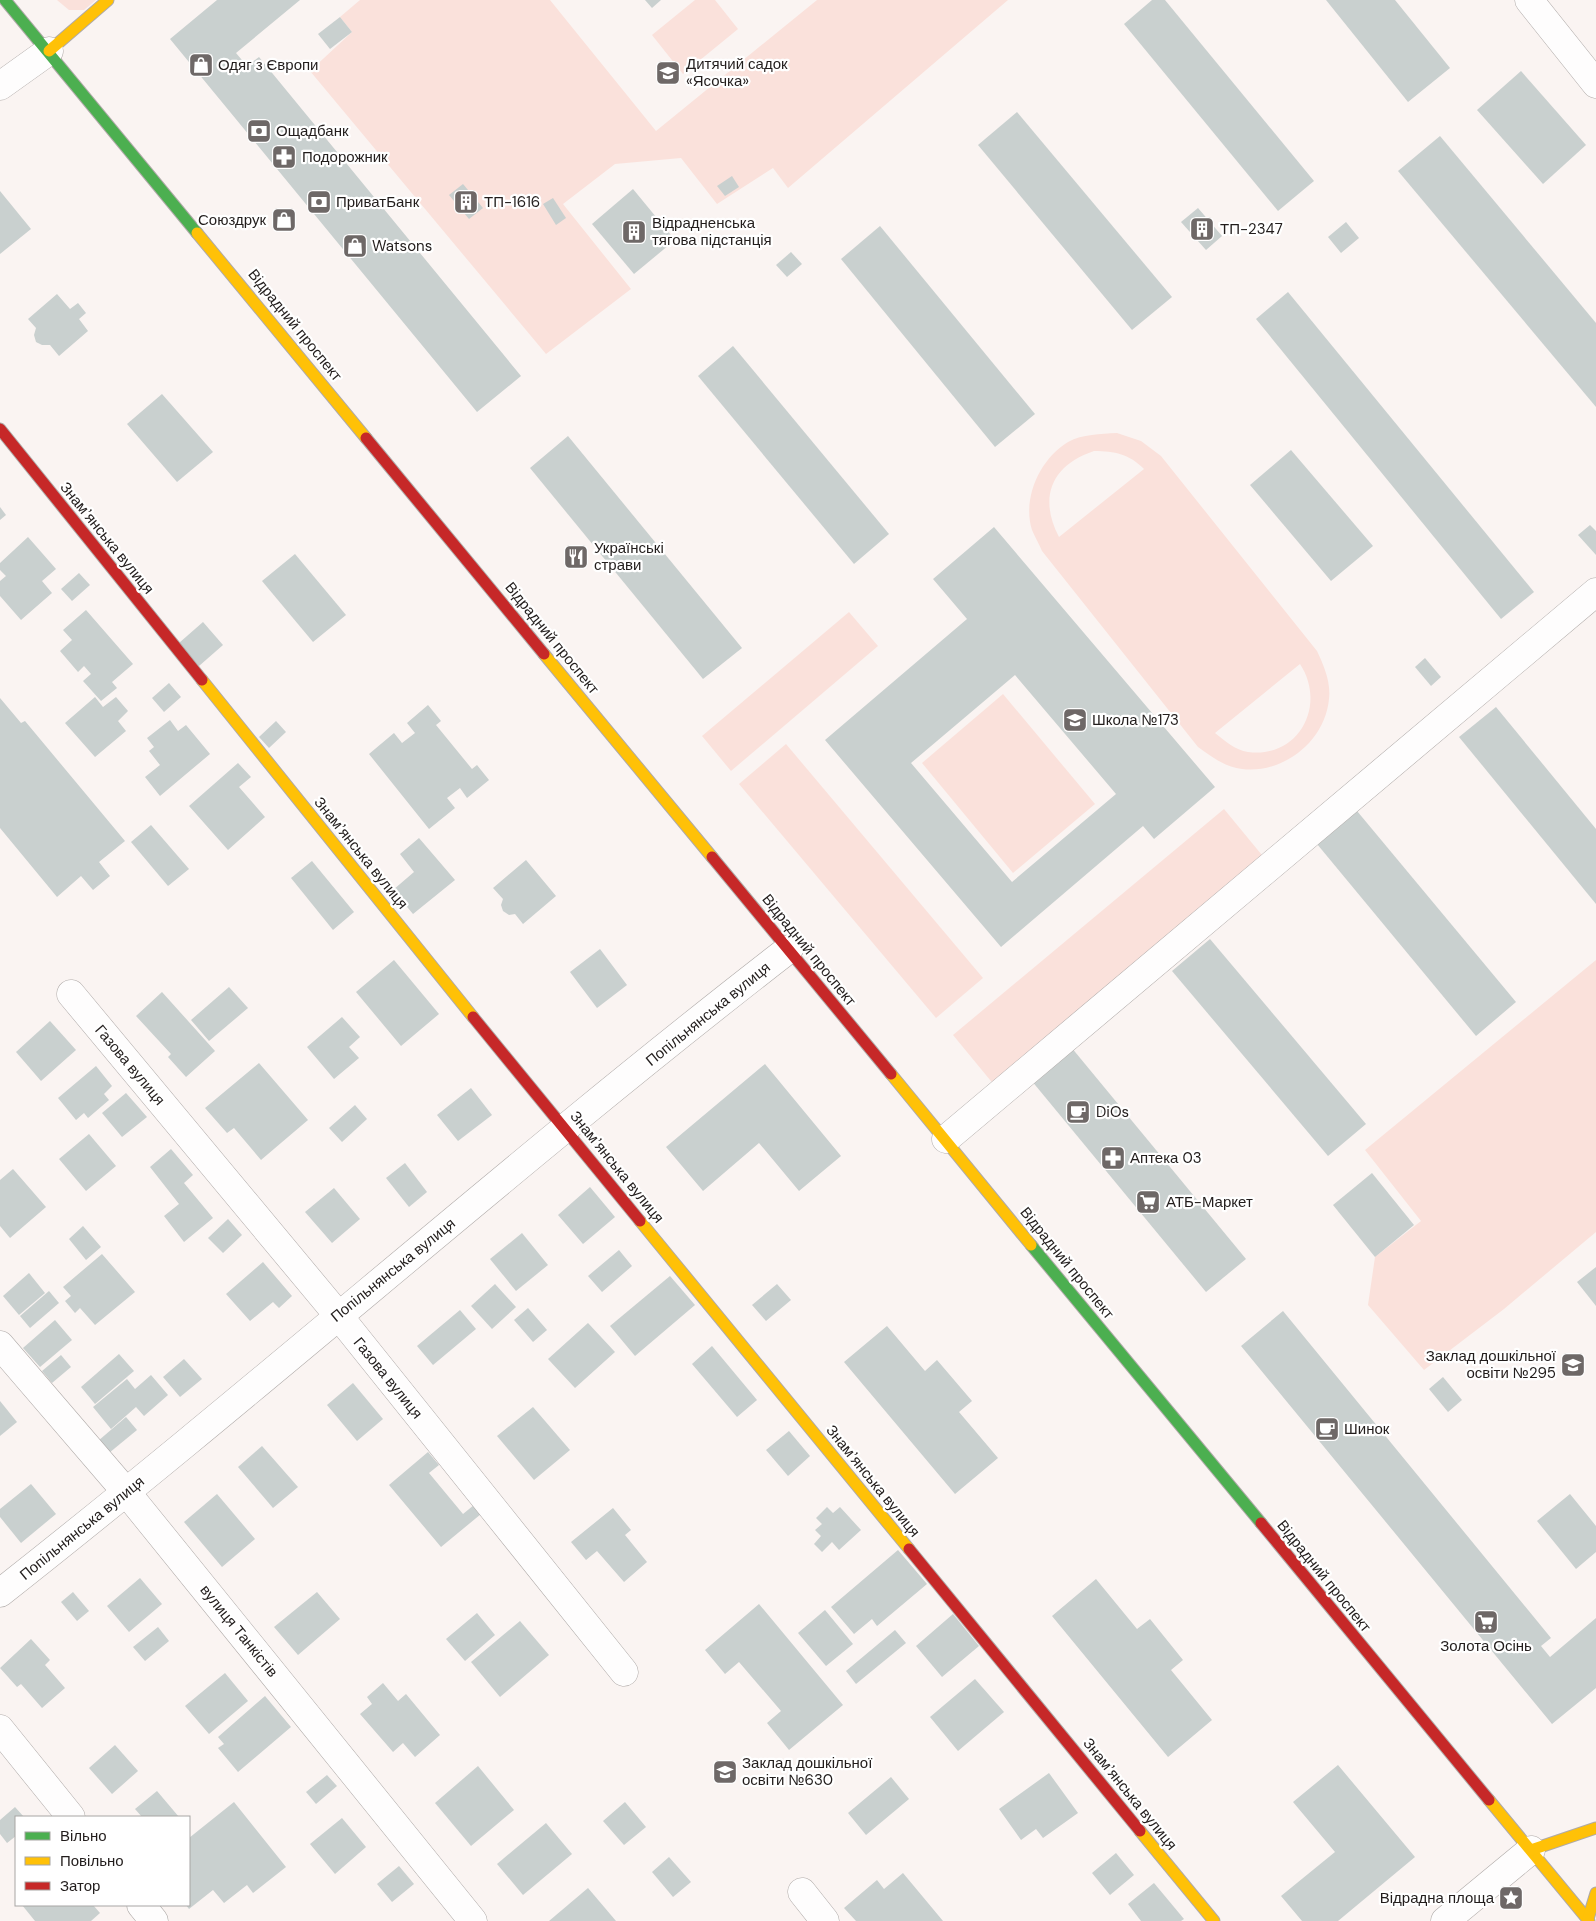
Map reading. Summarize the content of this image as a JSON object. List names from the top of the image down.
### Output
{
  "streets": {
    "main road": ["Відрадний проспект", "Знамʼянська вулиця"],
    "street": ["Попільнянська вулиця", "Газова вулиця", "вулиця Танкістів"]
  },
  "crossings": [
    ["Відрадний проспект", "Попільнянська вулиця"],
    ["Знамʼянська вулиця", "Попільнянська вулиця"],
    ["Попільнянська вулиця", "Газова вулиця"],
    ["Попільнянська вулиця", "вулиця Танкістів"]
  ],
  "places": {
    "shop": ["Одяг з Європи", "Союздрук", "Watsons"],
    "school or university": [
      "Дитячий садок «Ясочка»",
      "Школа №173",
      "Заклад дошкільної освіти №295",
      "Заклад дошкільної освіти №630"
    ],
    "bank": ["Ощадбанк", "ПриватБанк"],
    "pharmacy": ["Подорожник", "Аптека 03"],
    "building": ["ТП-1616", "ТП-2347", "Відрадненська тягова підстанція"],
    "restaurant": ["Українські страви"],
    "cafe": ["DiOs", "Шинок"],
    "supermarket": ["АТБ-Маркет", "Золота Осінь"],
    "place": ["Відрадна площа"]
  },
  "legend": ["Вільно", "Повільно", "Затор"]
}
